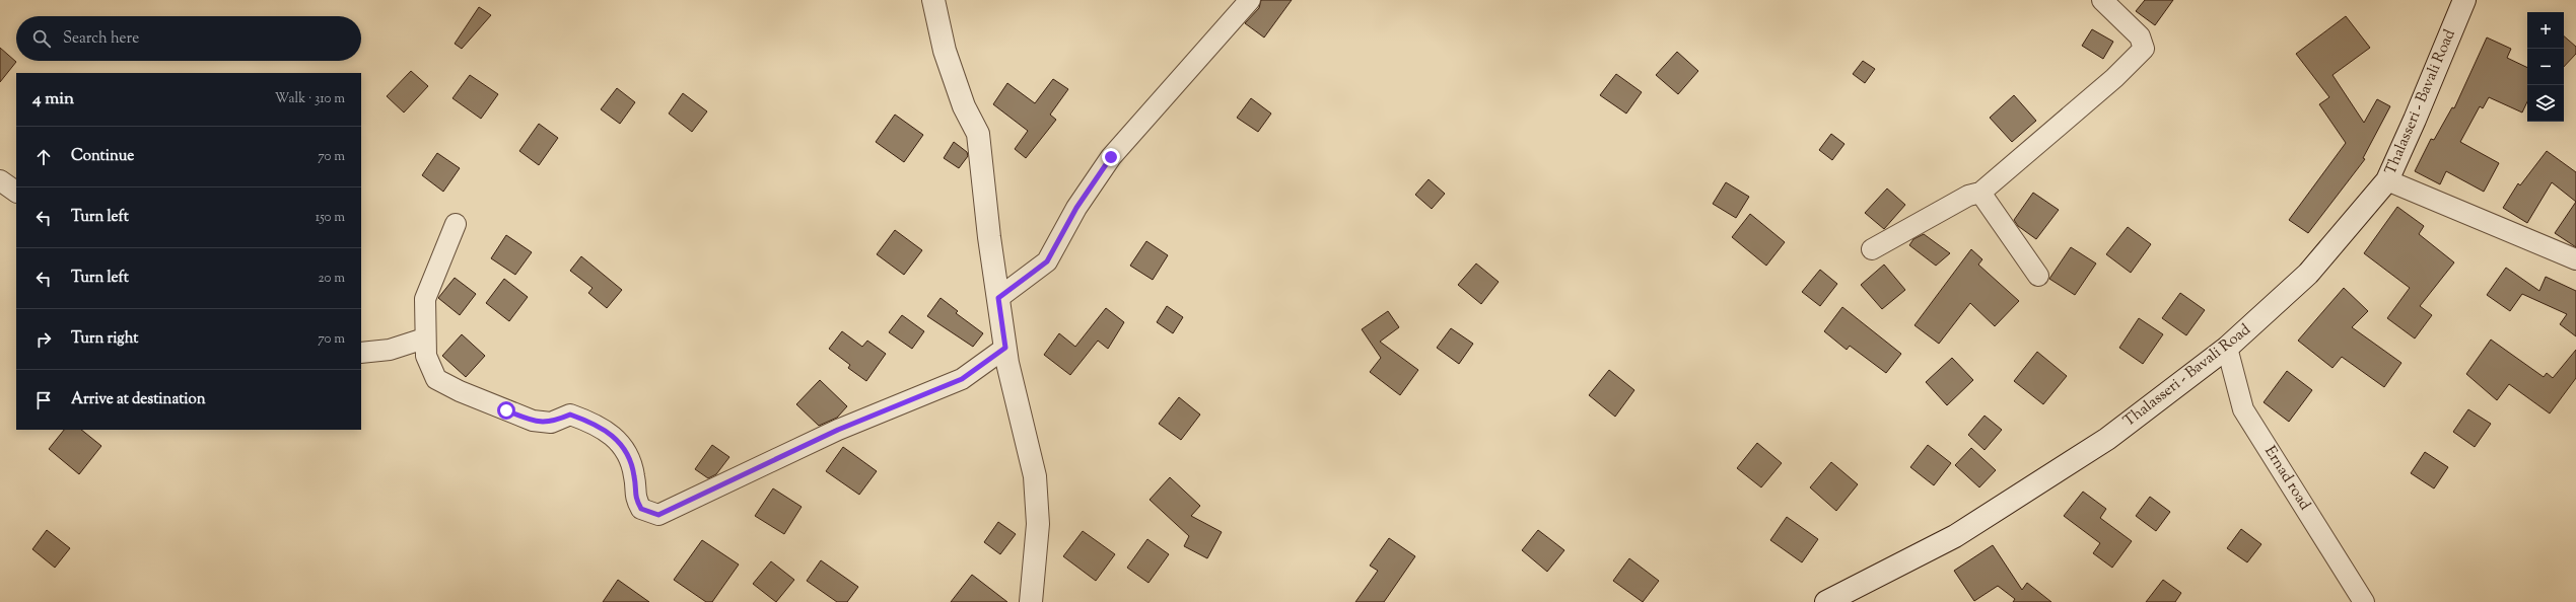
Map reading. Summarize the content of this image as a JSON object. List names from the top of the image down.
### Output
{
  "streets": {
    "main road": ["Thalasseri - Bavali Road"],
    "street": ["Ernad road"]
  },
  "crossings": [
    ["Thalasseri - Bavali Road", "Ernad road"]
  ],
  "page": {
    "map_buttons": ["+", "−"],
    "search": "Search here",
    "heading": ["4 min", "Walk · 310 m"],
    "list": [
      ["Continue", "70 m"],
      ["Turn left", "150 m"],
      ["Turn left", "20 m"],
      ["Turn right", "70 m"],
      "Arrive at destination"
    ]
  }
}
